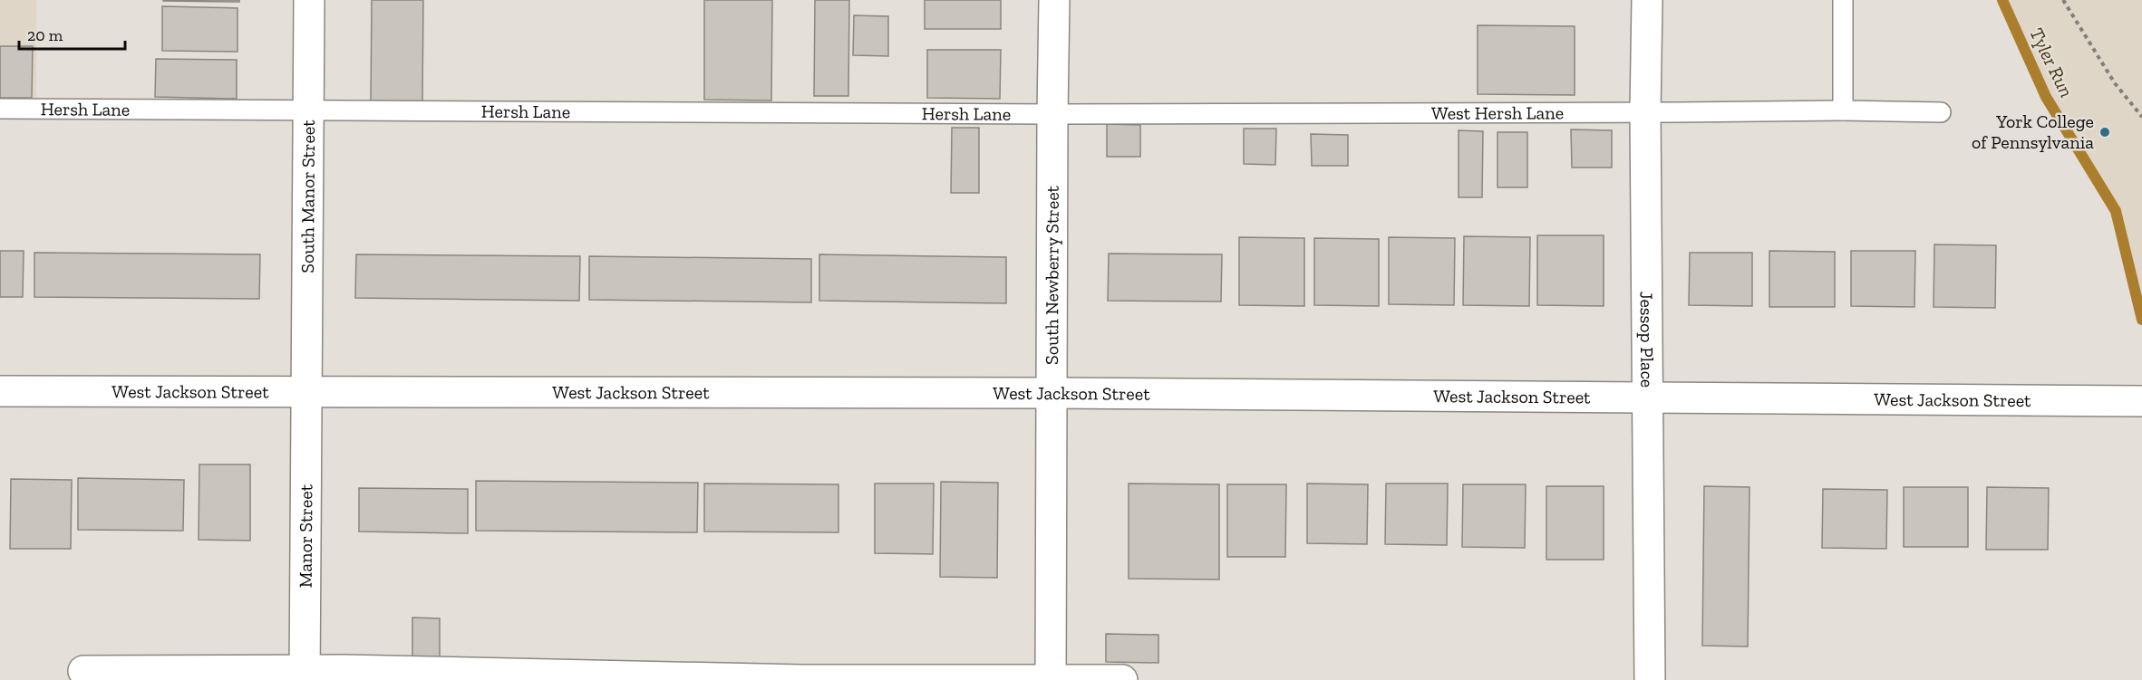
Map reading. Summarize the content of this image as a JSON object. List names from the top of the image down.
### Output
{
  "streets": {
    "street": [
      "South Manor Street",
      "South Newberry Street",
      "Jessop Place",
      "West Jackson Street",
      "Manor Street"
    ],
    "lane": ["Hersh Lane", "West Hersh Lane"]
  },
  "crossings": [
    ["Hersh Lane", "West Hersh Lane"],
    ["Hersh Lane", "South Manor Street"],
    ["Hersh Lane", "South Newberry Street"],
    ["West Hersh Lane", "South Newberry Street"],
    ["West Hersh Lane", "Jessop Place"],
    ["South Manor Street", "West Jackson Street"],
    ["South Manor Street", "Manor Street"],
    ["South Newberry Street", "West Jackson Street"],
    ["Jessop Place", "West Jackson Street"],
    ["West Jackson Street", "Manor Street"]
  ],
  "water": ["Tyler Run"],
  "places": ["York College of Pennsylvania"],
  "scale_bar": "20 m"
}
